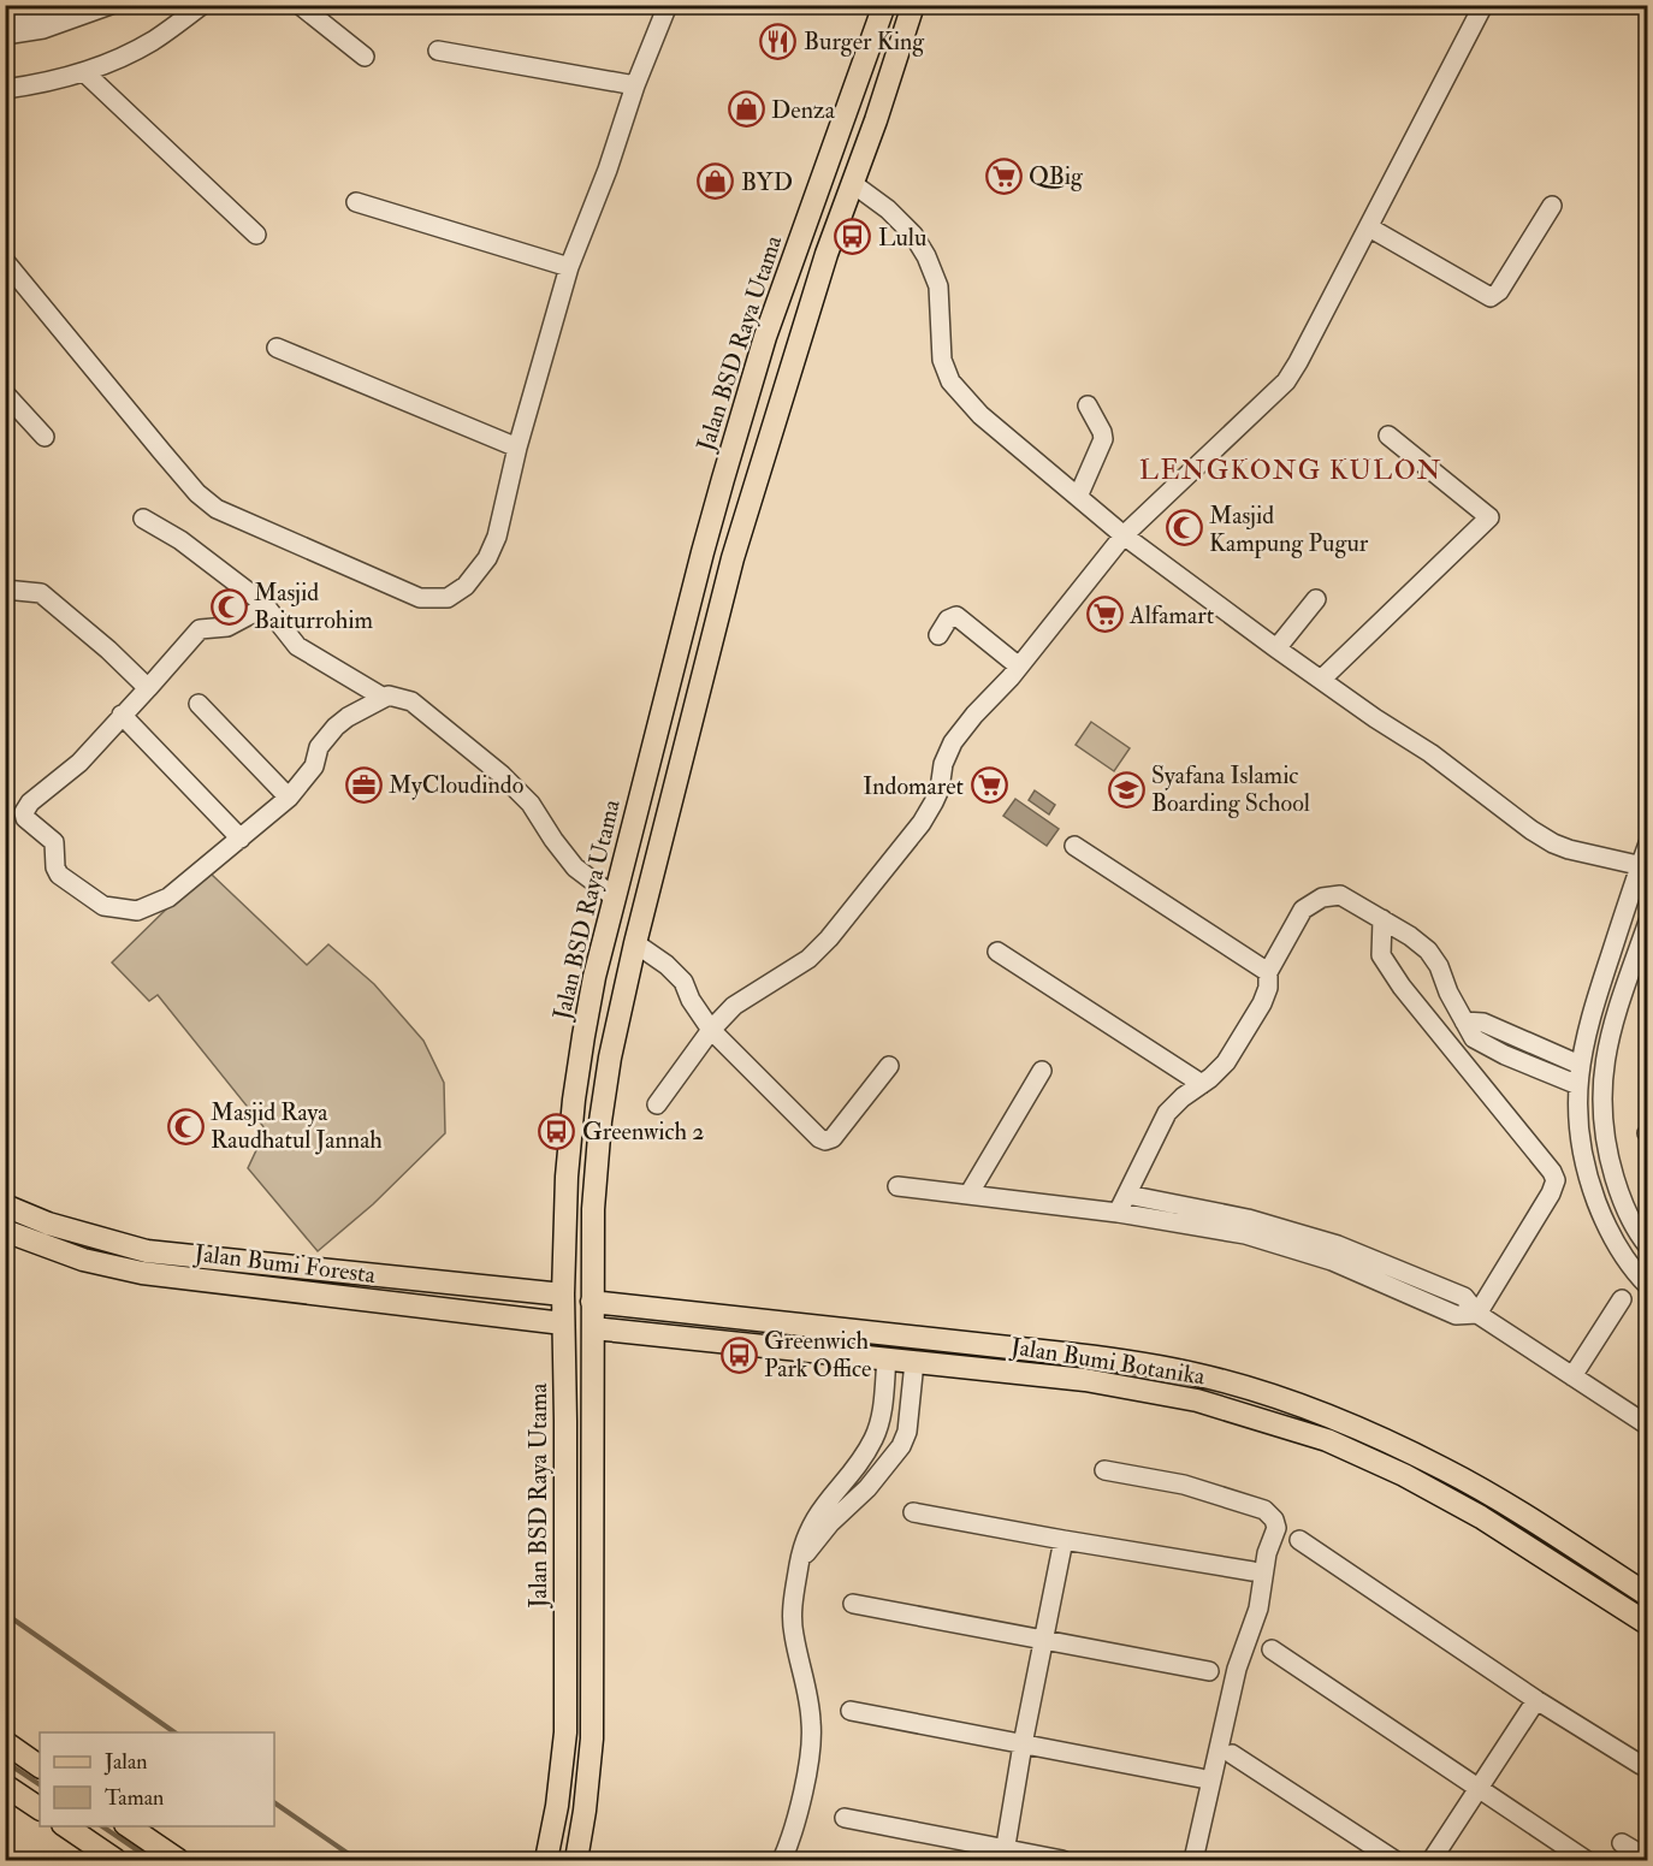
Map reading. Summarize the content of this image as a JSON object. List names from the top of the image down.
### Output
{
  "streets": {
    "main road": ["Jalan BSD Raya Utama", "Jalan Bumi Foresta", "Jalan Bumi Botanika"]
  },
  "crossings": [
    ["Jalan BSD Raya Utama", "Jalan Bumi Foresta"]
  ],
  "districts": ["LENGKONG KULON"],
  "places": {
    "restaurant": ["Burger King"],
    "shop": ["Denza", "BYD"],
    "supermarket": ["QBig", "Alfamart", "Indomaret"],
    "bus stop": ["Lulu", "Greenwich 2", "Greenwich Park Office"],
    "mosque": ["Masjid Kampung Pugur", "Masjid Baiturrohim", "Masjid Raya Raudhatul Jannah"],
    "office": ["MyCloudindo"],
    "school or university": ["Syafana Islamic Boarding School"]
  },
  "legend": ["Jalan", "Taman"]
}
